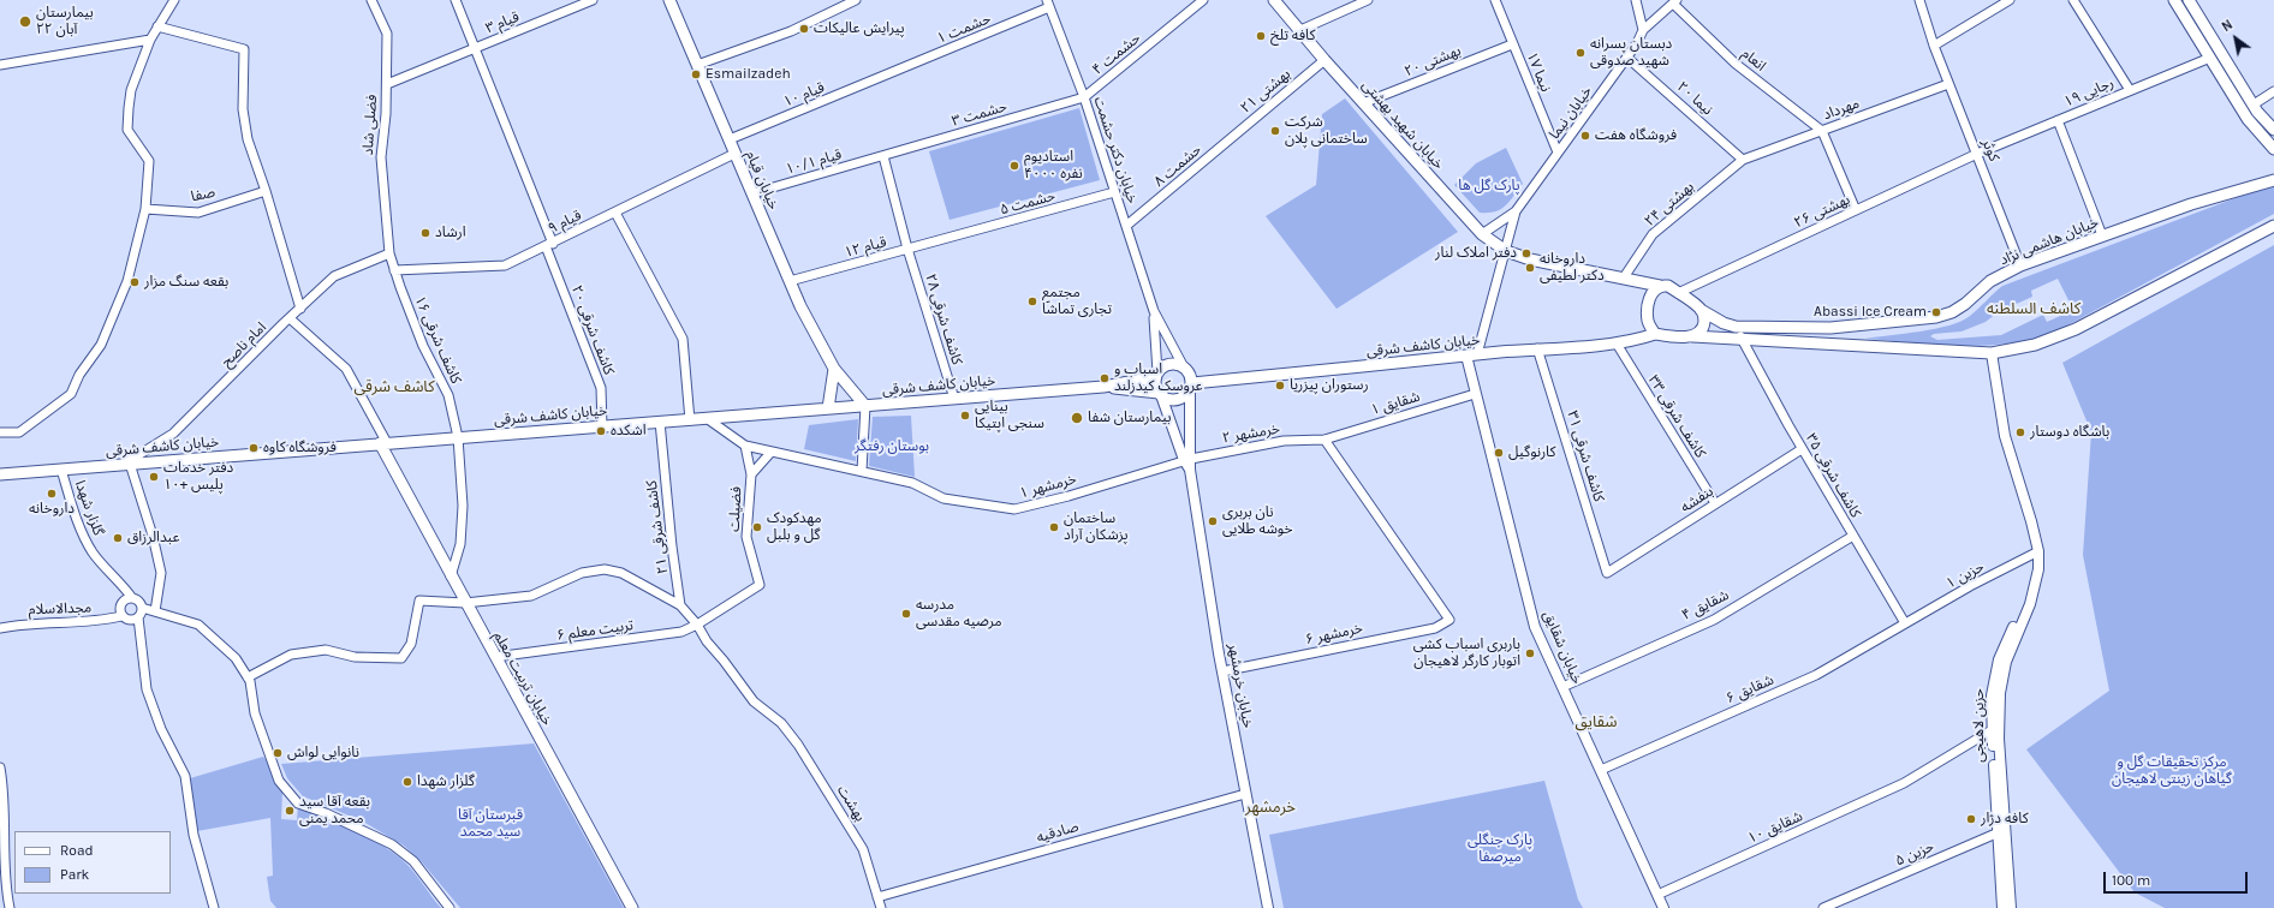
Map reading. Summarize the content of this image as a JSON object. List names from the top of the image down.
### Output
{
  "streets": {
    "main road": [
      "خیابان شهید بهشتی",
      "خیابان قیام",
      "خیابان هاشمی نژاد",
      "خیابان کاشف شرقی",
      "خیابان تربیت معلم"
    ],
    "street": [
      "قیام ۳",
      "حشمت ۱",
      "حشمت ۴",
      "انعام",
      "بهشتی ۲۰",
      "نیما ۱۷",
      "بهشتی ۲۱",
      "رجایی ۱۹",
      "قیام ۱۰",
      "نیما ۲۰",
      "مهرداد",
      "خیابان نیما",
      "حشمت ۳",
      "فضلی شاد",
      "خیابان دکتر حشمت",
      "کوثر",
      "قیام ۱۰/۱",
      "حشمت ۸",
      "صفا",
      "حشمت ۵",
      "بهشتی ۲۴",
      "بهشتی ۲۶",
      "قیام ۹",
      "قیام ۱۲",
      "کاشف شرقی ۲۸",
      "کاشف شرقی ۲۰",
      "کاشف شرقی ۱۶",
      "امام ناصح",
      "شقایق ۱",
      "کاشف شرقی ۳۳",
      "خرمشهر ۲",
      "کاشف شرقی ۳۱",
      "کاشف شرقی ۳۵",
      "خرمشهر ۱",
      "بنفشه",
      "گلزار شهدا",
      "فضیلت",
      "کاشف شرقی ۲۱",
      "حزین ۱",
      "شقایق ۴",
      "مجدالاسلام",
      "تربیت معلم ۶",
      "خرمشهر ۶",
      "خیابان شقایق",
      "خیابان خرمشهر",
      "شقایق ۶",
      "حزین لاهیجی",
      "بهشت",
      "شقایق ۱۰",
      "صادقیه",
      "حزین ۵"
    ]
  },
  "crossings": [
    ["قیام ۳", "فضلی شاد"],
    ["قیام ۳", "کاشف شرقی ۲۰"],
    ["حشمت ۱", "قیام ۱۰"],
    ["حشمت ۱", "خیابان دکتر حشمت"],
    ["حشمت ۴", "حشمت ۳"],
    ["حشمت ۴", "خیابان دکتر حشمت"],
    ["انعام", "مهرداد"],
    ["انعام", "خیابان نیما"],
    ["بهشتی ۲۰", "نیما ۱۷"],
    ["بهشتی ۲۰", "خیابان شهید بهشتی"],
    ["نیما ۱۷", "خیابان نیما"],
    ["بهشتی ۲۱", "خیابان شهید بهشتی"],
    ["بهشتی ۲۱", "حشمت ۸"],
    ["رجایی ۱۹", "کوثر"],
    ["رجایی ۱۹", "بهشتی ۲۶"],
    ["قیام ۱۰", "خیابان قیام"],
    ["نیما ۲۰", "مهرداد"],
    ["نیما ۲۰", "خیابان نیما"],
    ["نیما ۲۰", "بهشتی ۲۴"],
    ["مهرداد", "کوثر"],
    ["مهرداد", "بهشتی ۲۴"],
    ["خیابان نیما", "خیابان شهید بهشتی"],
    ["خیابان نیما", "خیابان کاشف شرقی"],
    ["حشمت ۳", "خیابان دکتر حشمت"],
    ["حشمت ۳", "قیام ۱۰/۱"],
    ["حشمت ۳", "کاشف شرقی ۲۸"],
    ["فضلی شاد", "کاشف شرقی ۱۶"],
    ["فضلی شاد", "امام ناصح"],
    ["خیابان شهید بهشتی", "بهشتی ۲۴"],
    ["خیابان شهید بهشتی", "بهشتی ۲۶"],
    ["خیابان شهید بهشتی", "خیابان هاشمی نژاد"],
    ["خیابان شهید بهشتی", "خیابان کاشف شرقی"],
    ["خیابان دکتر حشمت", "حشمت ۸"],
    ["خیابان دکتر حشمت", "حشمت ۵"],
    ["کوثر", "بهشتی ۲۶"],
    ["کوثر", "خیابان هاشمی نژاد"],
    ["قیام ۱۰/۱", "خیابان قیام"],
    ["قیام ۱۰/۱", "کاشف شرقی ۲۸"],
    ["خیابان قیام", "قیام ۹"],
    ["خیابان قیام", "قیام ۱۲"],
    ["خیابان قیام", "خیابان کاشف شرقی"],
    ["حشمت ۵", "قیام ۱۲"],
    ["بهشتی ۲۶", "خیابان هاشمی نژاد"],
    ["بهشتی ۲۶", "خیابان کاشف شرقی"],
    ["قیام ۹", "کاشف شرقی ۲۰"],
    ["قیام ۹", "کاشف شرقی ۱۶"],
    ["خیابان هاشمی نژاد", "خیابان کاشف شرقی"],
    ["خیابان هاشمی نژاد", "کاشف شرقی ۳۵"],
    ["قیام ۱۲", "کاشف شرقی ۲۸"],
    ["کاشف شرقی ۲۸", "خیابان کاشف شرقی"],
    ["کاشف شرقی ۲۰", "خیابان کاشف شرقی"],
    ["کاشف شرقی ۱۶", "امام ناصح"],
    ["کاشف شرقی ۱۶", "خیابان کاشف شرقی"],
    ["کاشف شرقی ۱۶", "خیابان تربیت معلم"],
    ["امام ناصح", "خیابان کاشف شرقی"],
    ["خیابان کاشف شرقی", "کاشف شرقی ۳۳"],
    ["خیابان کاشف شرقی", "کاشف شرقی ۳۱"],
    ["خیابان کاشف شرقی", "گلزار شهدا"],
    ["خیابان کاشف شرقی", "کاشف شرقی ۲۱"],
    ["خیابان کاشف شرقی", "خیابان شقایق"],
    ["خیابان کاشف شرقی", "خیابان تربیت معلم"],
    ["خیابان کاشف شرقی", "خیابان خرمشهر"],
    ["شقایق ۱", "خرمشهر ۲"],
    ["شقایق ۱", "خرمشهر ۶"],
    ["شقایق ۱", "خیابان شقایق"],
    ["کاشف شرقی ۳۳", "بنفشه"],
    ["خرمشهر ۲", "خرمشهر ۱"],
    ["خرمشهر ۲", "خرمشهر ۶"],
    ["خرمشهر ۲", "خیابان خرمشهر"],
    ["کاشف شرقی ۳۱", "بنفشه"],
    ["کاشف شرقی ۳۵", "بنفشه"],
    ["کاشف شرقی ۳۵", "حزین ۱"],
    ["کاشف شرقی ۳۵", "شقایق ۴"],
    ["کاشف شرقی ۳۵", "شقایق ۶"],
    ["خرمشهر ۱", "خیابان خرمشهر"],
    ["گلزار شهدا", "مجدالاسلام"],
    ["فضیلت", "تربیت معلم ۶"],
    ["فضیلت", "بهشت"],
    ["حزین ۱", "شقایق ۶"],
    ["حزین ۱", "حزین لاهیجی"],
    ["شقایق ۴", "خیابان شقایق"],
    ["تربیت معلم ۶", "خیابان تربیت معلم"],
    ["تربیت معلم ۶", "بهشت"],
    ["خرمشهر ۶", "خیابان خرمشهر"],
    ["خیابان شقایق", "شقایق ۶"],
    ["خیابان شقایق", "شقایق ۱۰"],
    ["خیابان خرمشهر", "صادقیه"],
    ["حزین لاهیجی", "شقایق ۱۰"],
    ["حزین لاهیجی", "حزین ۵"],
    ["بهشت", "صادقیه"]
  ],
  "districts": [
    "کاشف السلطنه",
    "کاشف شرقی",
    "شقایق",
    "خرمشهر"
  ],
  "parks": [
    "پارک گل ها",
    "بوستان رفتگر",
    "مرکز تحقیقات گل و گیاهان زینتی لاهیجان",
    "قبرستان آقا سید محمد",
    "پارک جنگلی میرصفا"
  ],
  "places": [
    "بیمارستان ۲۲ آبان",
    "پیرایش عالیکات",
    "کافه تلخ",
    "دبستان پسرانه شهید صدوقی",
    "Esmailzadeh",
    "شرکت ساختمانی پلان",
    "فروشگاه هفت",
    "استادیوم ۴۰۰۰ نفره",
    "ارشاد",
    "دفتر املاک لنار",
    "داروخانه دکتر لطیفی",
    "بقعه سنگ مزار",
    "مجتمع تجاری تماشا",
    "Abassi Ice Cream",
    "اسباب و عروسک کیدزلند",
    "رستوران پیزریا",
    "بینایی سنجی اپتیکا",
    "بیمارستان شفا",
    "اشکده",
    "باشگاه دوستار",
    "فروشگاه کاوه",
    "کارنوگیل",
    "دفتر خدمات پلیس +۱۰",
    "داروخانه",
    "نان بربری خوشه طلایی",
    "مهدکودک گل و بلبل",
    "ساختمان پزشکان آراد",
    "عبدالرزاق",
    "مدرسه مرضیه مقدسی",
    "باربری اسباب کشی اتوبار کارگر لاهیجان",
    "نانوایی لواش",
    "گلزار شهدا",
    "بقعه آقا سید محمد یمنی",
    "کافه دژار"
  ],
  "legend": ["Road", "Park"],
  "scale_bar": "100 m",
  "north": "top left"
}
